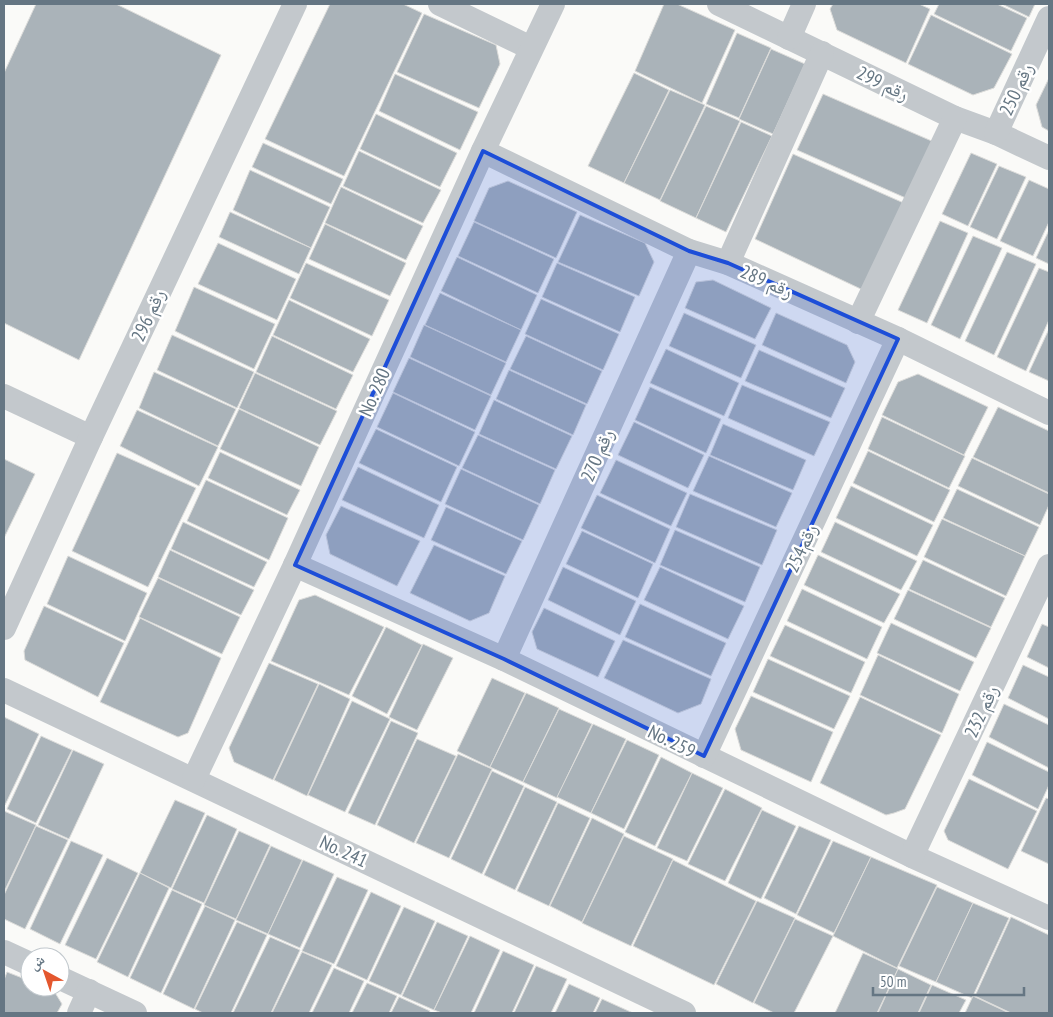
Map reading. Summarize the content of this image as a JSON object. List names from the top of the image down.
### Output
{
  "streets": {
    "street": [
      "رقم 299",
      "رقم 250",
      "رقم 289",
      "رقم 296",
      "No. 280",
      "رقم 270",
      "رقم254",
      "رقم 232",
      "No. 259",
      "No. 241"
    ]
  },
  "crossings": [
    ["رقم 299", "رقم 250"],
    ["رقم 289", "No. 280"],
    ["رقم 289", "رقم 270"],
    ["رقم 289", "رقم254"],
    ["No. 280", "No. 259"],
    ["No. 280", "No. 241"],
    ["رقم 270", "No. 259"],
    ["رقم254", "No. 259"],
    ["رقم 232", "No. 259"]
  ],
  "scale_bar": "50 m",
  "north": "top left"
}
